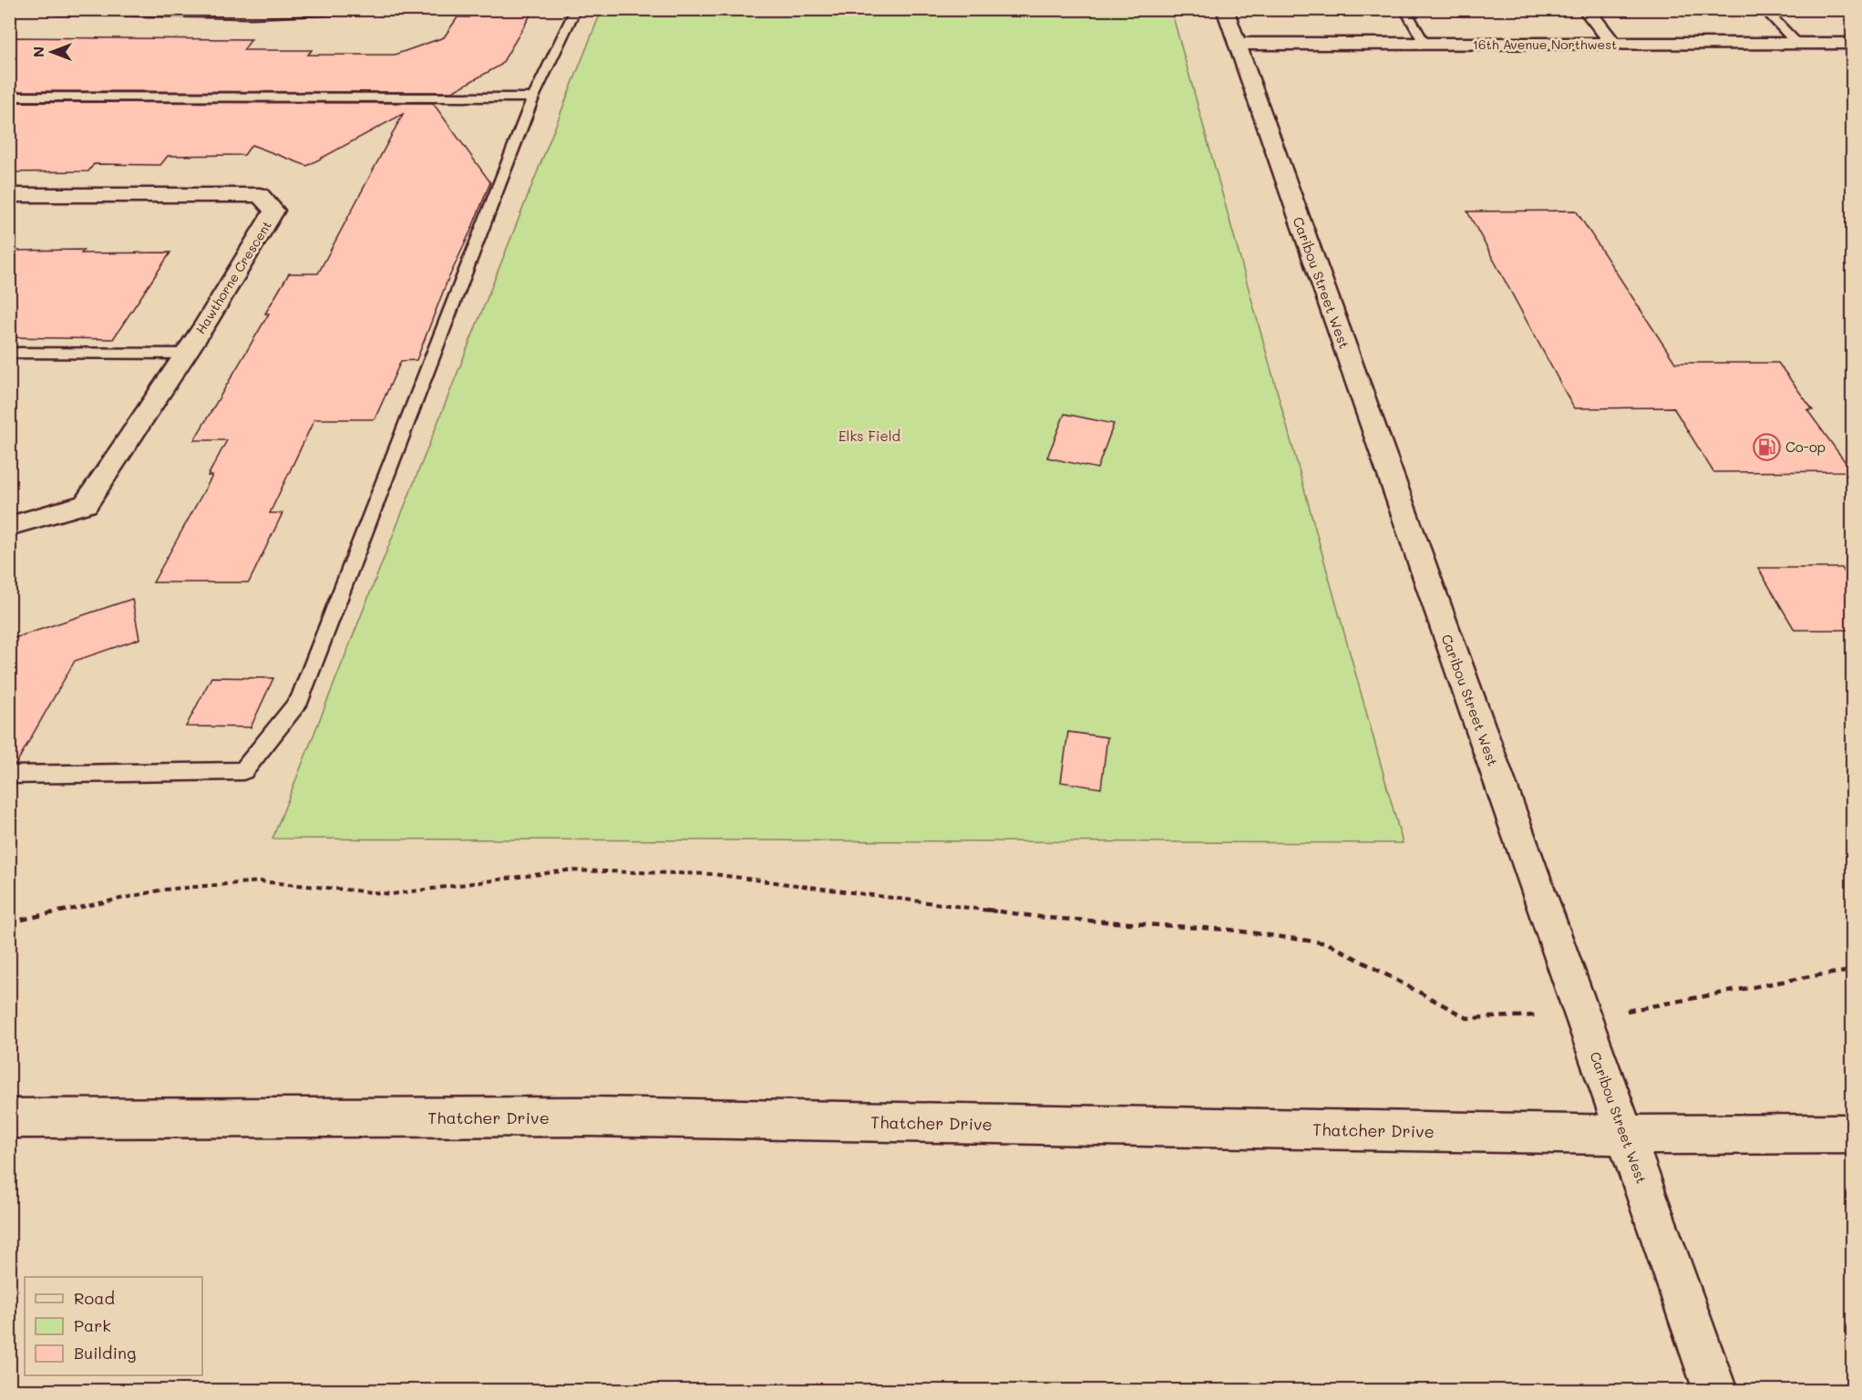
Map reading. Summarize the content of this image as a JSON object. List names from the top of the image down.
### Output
{
  "streets": {
    "street": [
      "16th Avenue Northwest",
      "Hawthorne Crescent",
      "Caribou Street West",
      "Thatcher Drive"
    ]
  },
  "crossings": [
    ["16th Avenue Northwest", "Caribou Street West"],
    ["Caribou Street West", "Thatcher Drive"]
  ],
  "parks": ["Elks Field"],
  "places": {
    "fuel station": ["Co-op"]
  },
  "legend": ["Road", "Park", "Building"],
  "north": "left"
}
